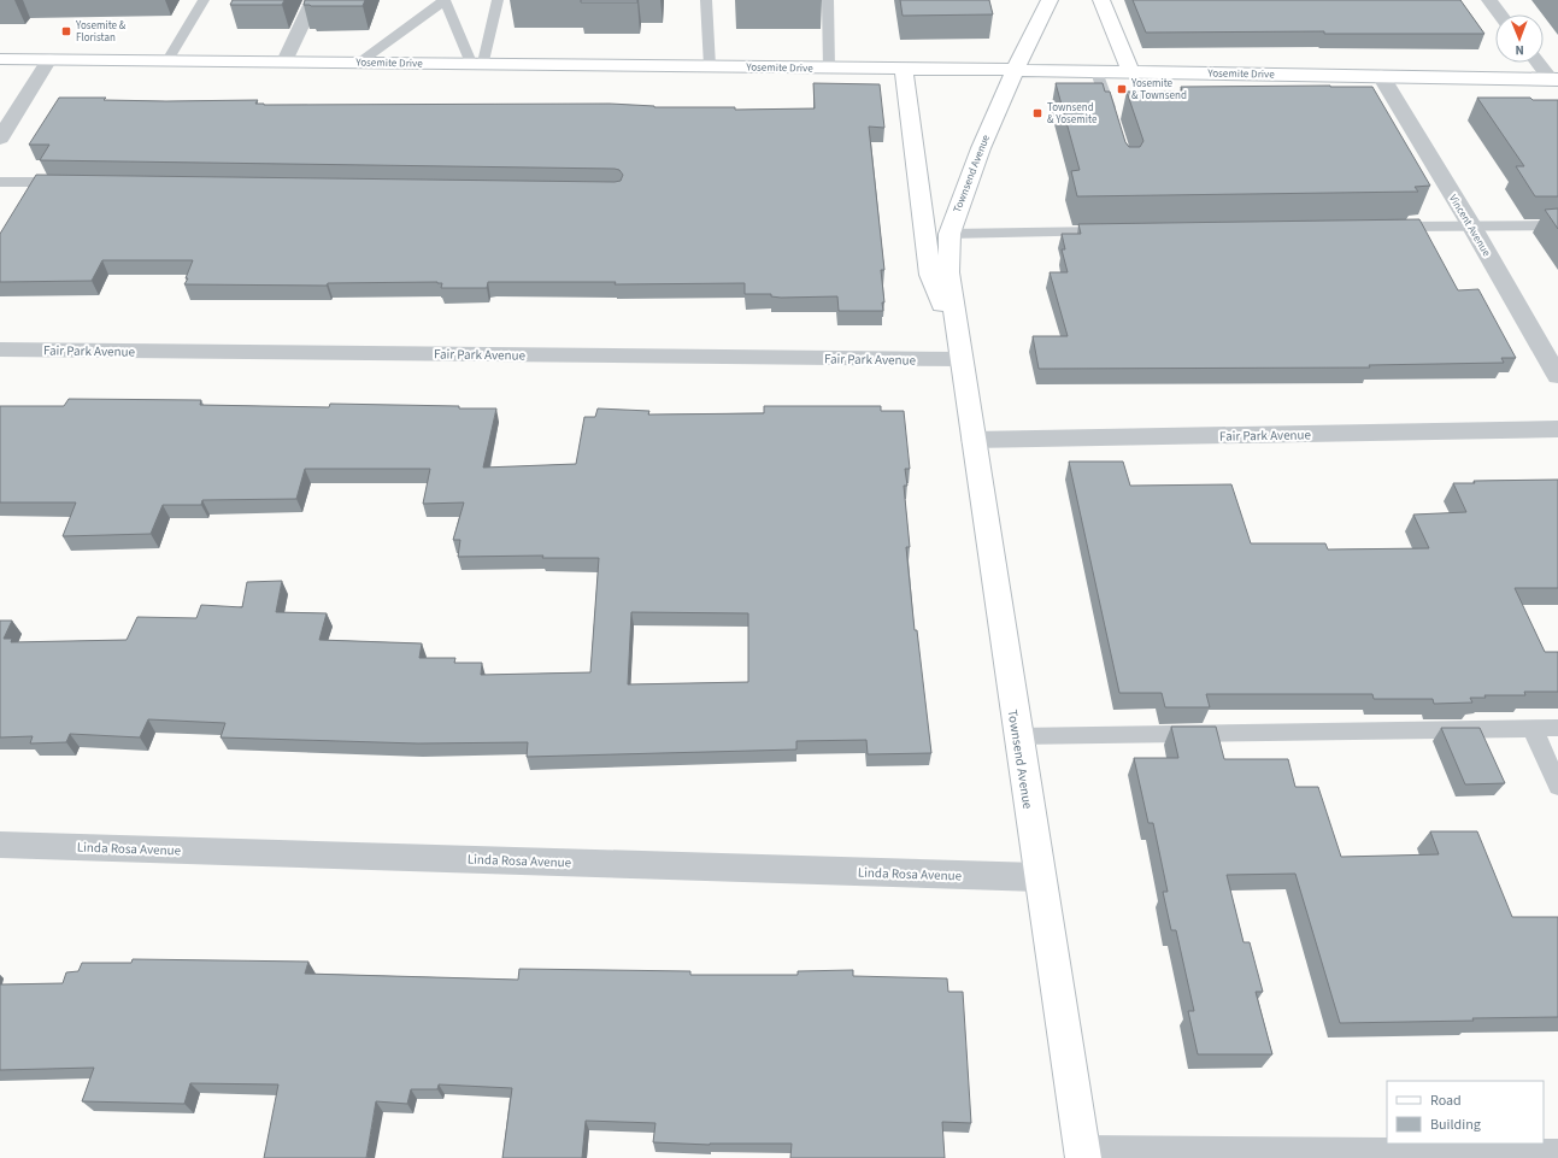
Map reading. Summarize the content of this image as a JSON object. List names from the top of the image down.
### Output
{
  "streets": {
    "street": [
      "Yosemite Drive",
      "Townsend Avenue",
      "Vincent Avenue",
      "Fair Park Avenue",
      "Linda Rosa Avenue"
    ]
  },
  "crossings": [
    ["Yosemite Drive", "Townsend Avenue"],
    ["Yosemite Drive", "Vincent Avenue"],
    ["Townsend Avenue", "Fair Park Avenue"],
    ["Townsend Avenue", "Linda Rosa Avenue"]
  ],
  "places": {
    "transit": ["Yosemite & Floristan", "Yosemite & Townsend", "Townsend & Yosemite"]
  },
  "legend": ["Road", "Building"],
  "north": "bottom"
}
